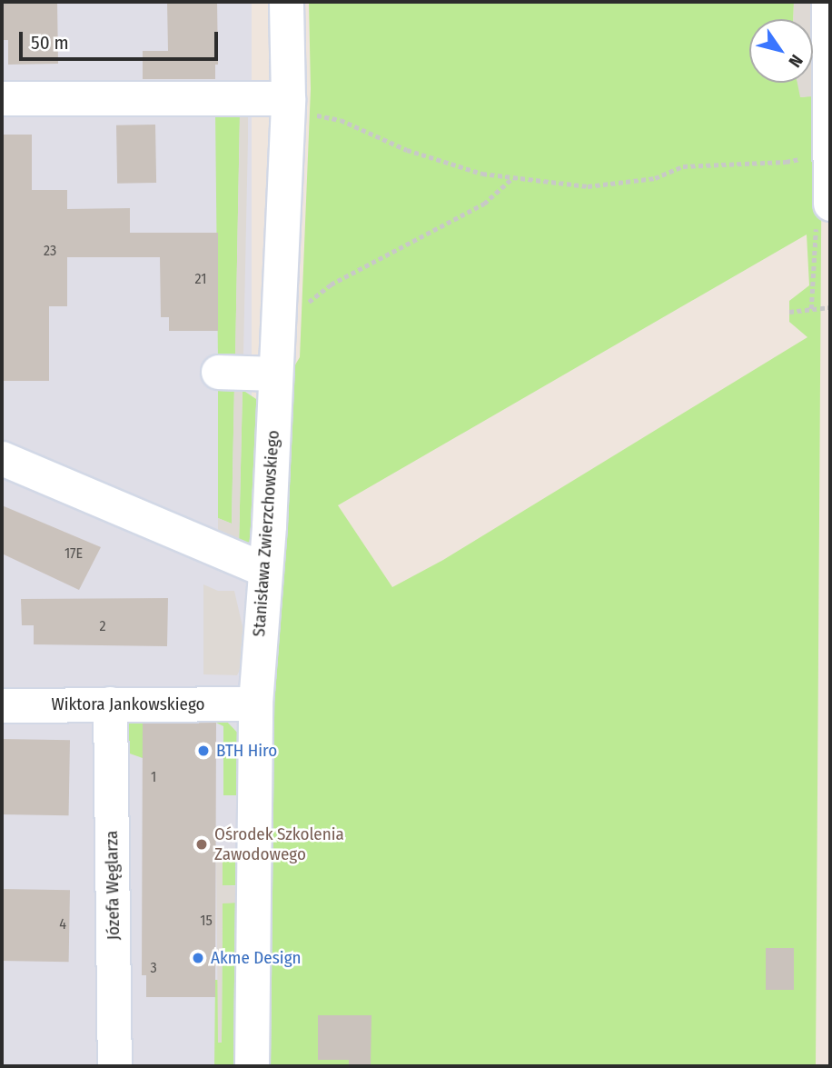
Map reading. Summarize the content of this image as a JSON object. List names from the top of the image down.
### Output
{
  "streets": {
    "street": ["Stanisława Zwierzchowskiego", "Wiktora Jankowskiego", "Józefa Węglarza"]
  },
  "crossings": [
    ["Stanisława Zwierzchowskiego", "Wiktora Jankowskiego"],
    ["Wiktora Jankowskiego", "Józefa Węglarza"]
  ],
  "places": ["BTH Hiro", "Ośrodek Szkolenia Zawodowego", "Akme Design"],
  "house_numbers": [
    "23",
    "21",
    "17E",
    "2",
    "1",
    "15",
    "4",
    "3"
  ],
  "scale_bar": "50 m",
  "north": "bottom right"
}
